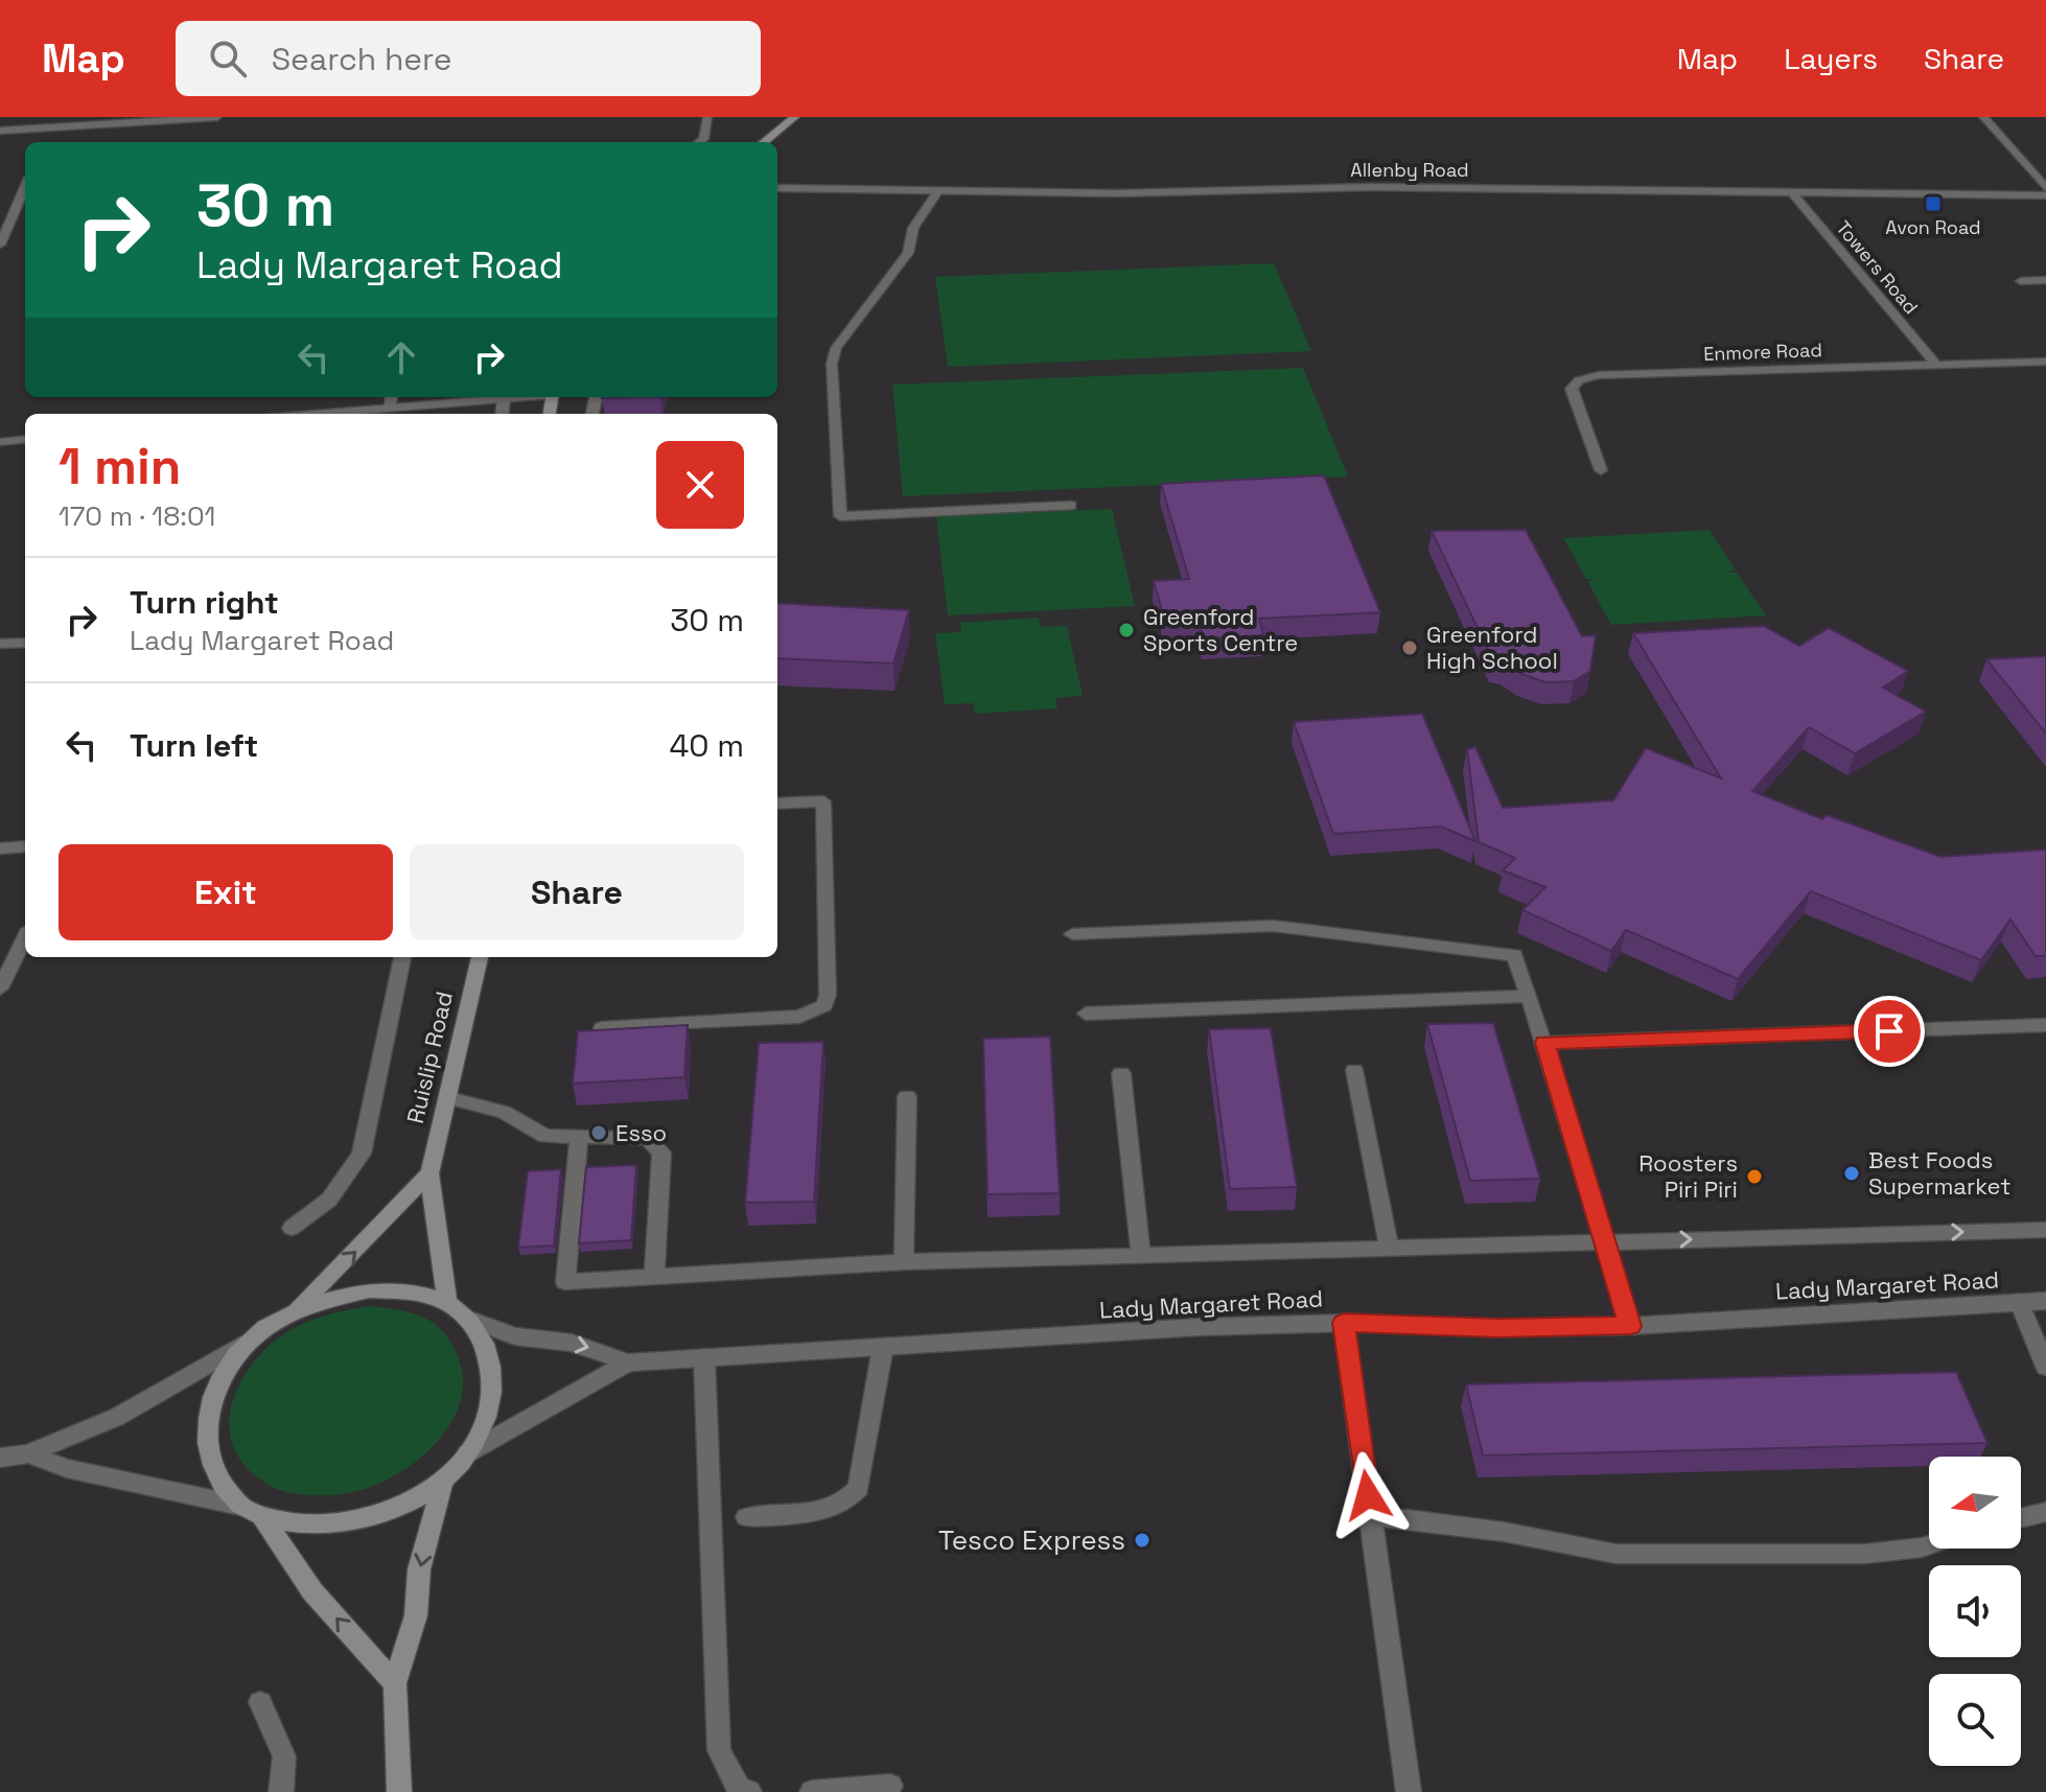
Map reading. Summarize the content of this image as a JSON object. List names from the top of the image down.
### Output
{
  "streets": {
    "main road": ["Ruislip Road"],
    "street": [
      "Allenby Road",
      "Towers Road",
      "Enmore Road",
      "Lady Margaret Road"
    ]
  },
  "crossings": [
    ["Allenby Road", "Towers Road"],
    ["Towers Road", "Enmore Road"],
    ["Ruislip Road", "Lady Margaret Road"]
  ],
  "one_way": ["Ruislip Road"],
  "places": {
    "transit": ["Avon Road"],
    "other": [
      "Greenford Sports Centre",
      "Greenford High School",
      "Esso",
      "Best Foods Supermarket",
      "Roosters Piri Piri",
      "Tesco Express"
    ]
  },
  "north": "left",
  "page": {
    "header": "Map",
    "search": "Search here",
    "nav": ["Map", "Layers", "Share"],
    "turn": ["30 m", "Lady Margaret Road"],
    "heading": ["1 min", "170 m · 18:01"],
    "list": [
      {
        "name": "Turn right",
        "note": "Lady Margaret Road",
        "value": "30 m"
      },
      {
        "name": "Turn left",
        "value": "40 m"
      }
    ],
    "buttons": ["Exit", "Share"]
  }
}
